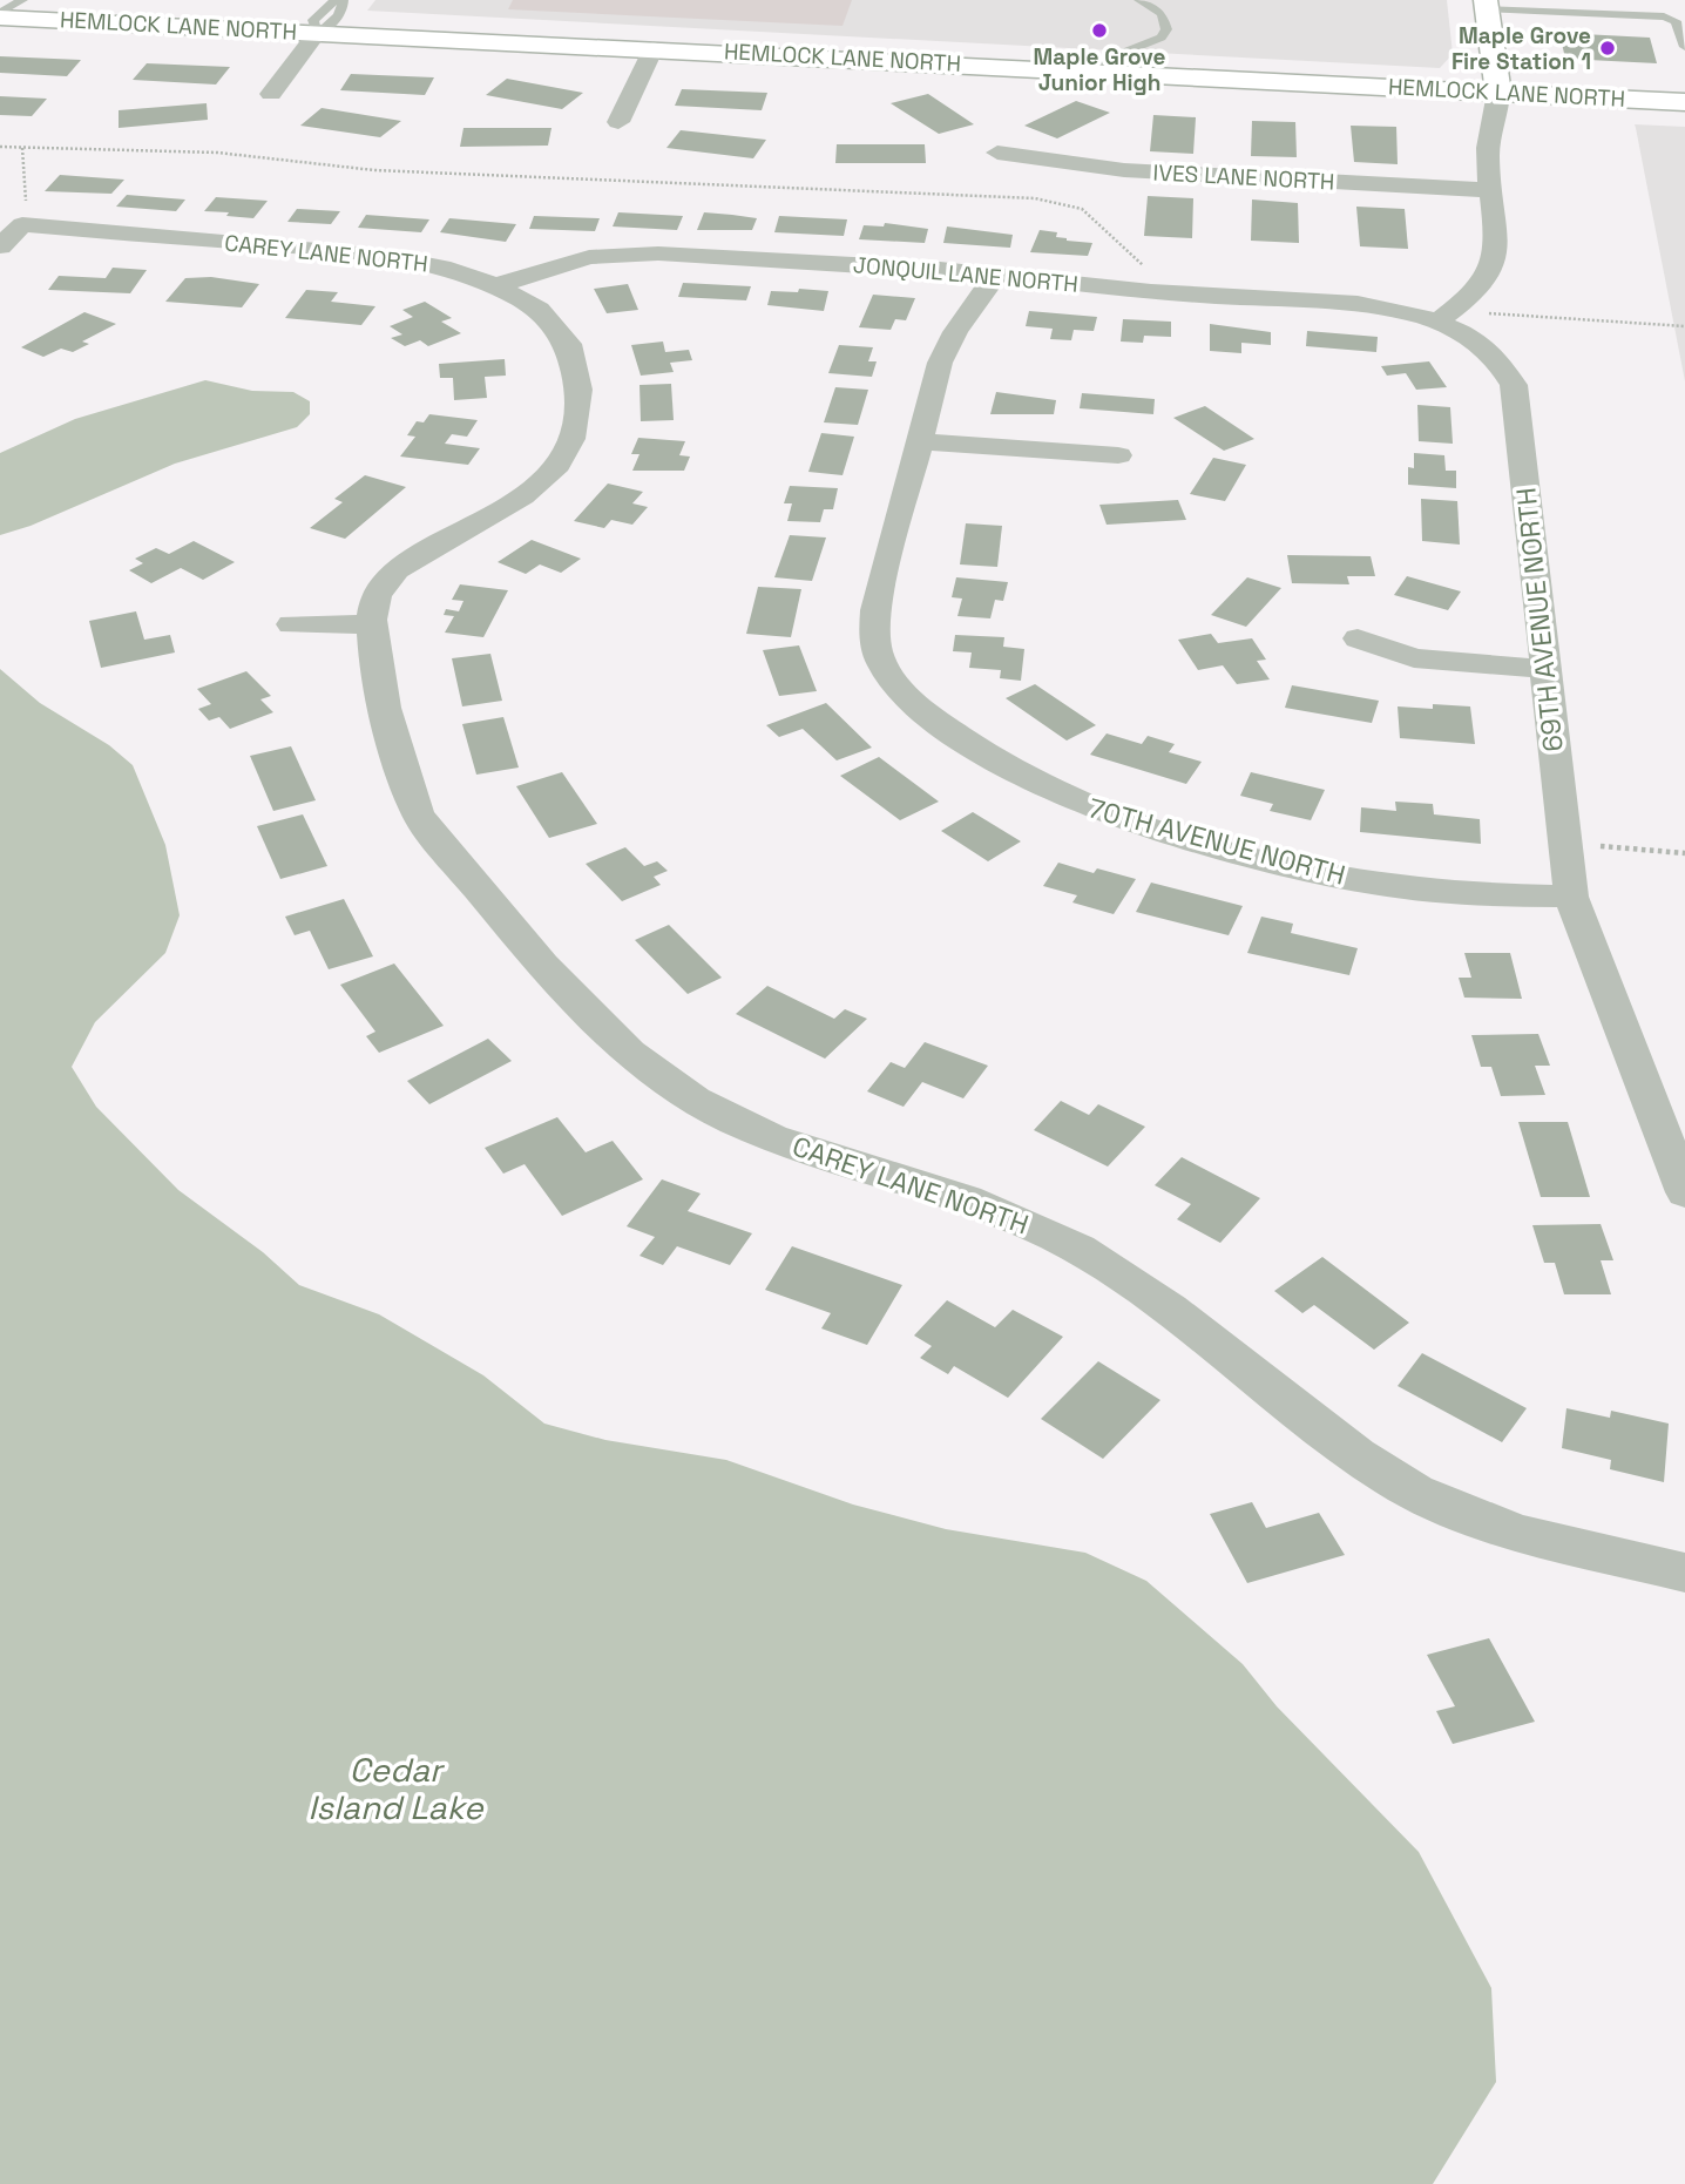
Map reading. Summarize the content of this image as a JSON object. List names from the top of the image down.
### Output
{
  "streets": {
    "main road": ["HEMLOCK LANE NORTH"],
    "street": [
      "IVES LANE NORTH",
      "CAREY LANE NORTH",
      "JONQUIL LANE NORTH",
      "69TH AVENUE NORTH",
      "70TH AVENUE NORTH"
    ]
  },
  "crossings": [
    ["CAREY LANE NORTH", "JONQUIL LANE NORTH"],
    ["JONQUIL LANE NORTH", "69TH AVENUE NORTH"],
    ["JONQUIL LANE NORTH", "70TH AVENUE NORTH"],
    ["69TH AVENUE NORTH", "70TH AVENUE NORTH"]
  ],
  "water": ["Cedar Island Lake"],
  "places": ["Maple Grove Junior High", "Maple Grove Fire Station 1"]
}
